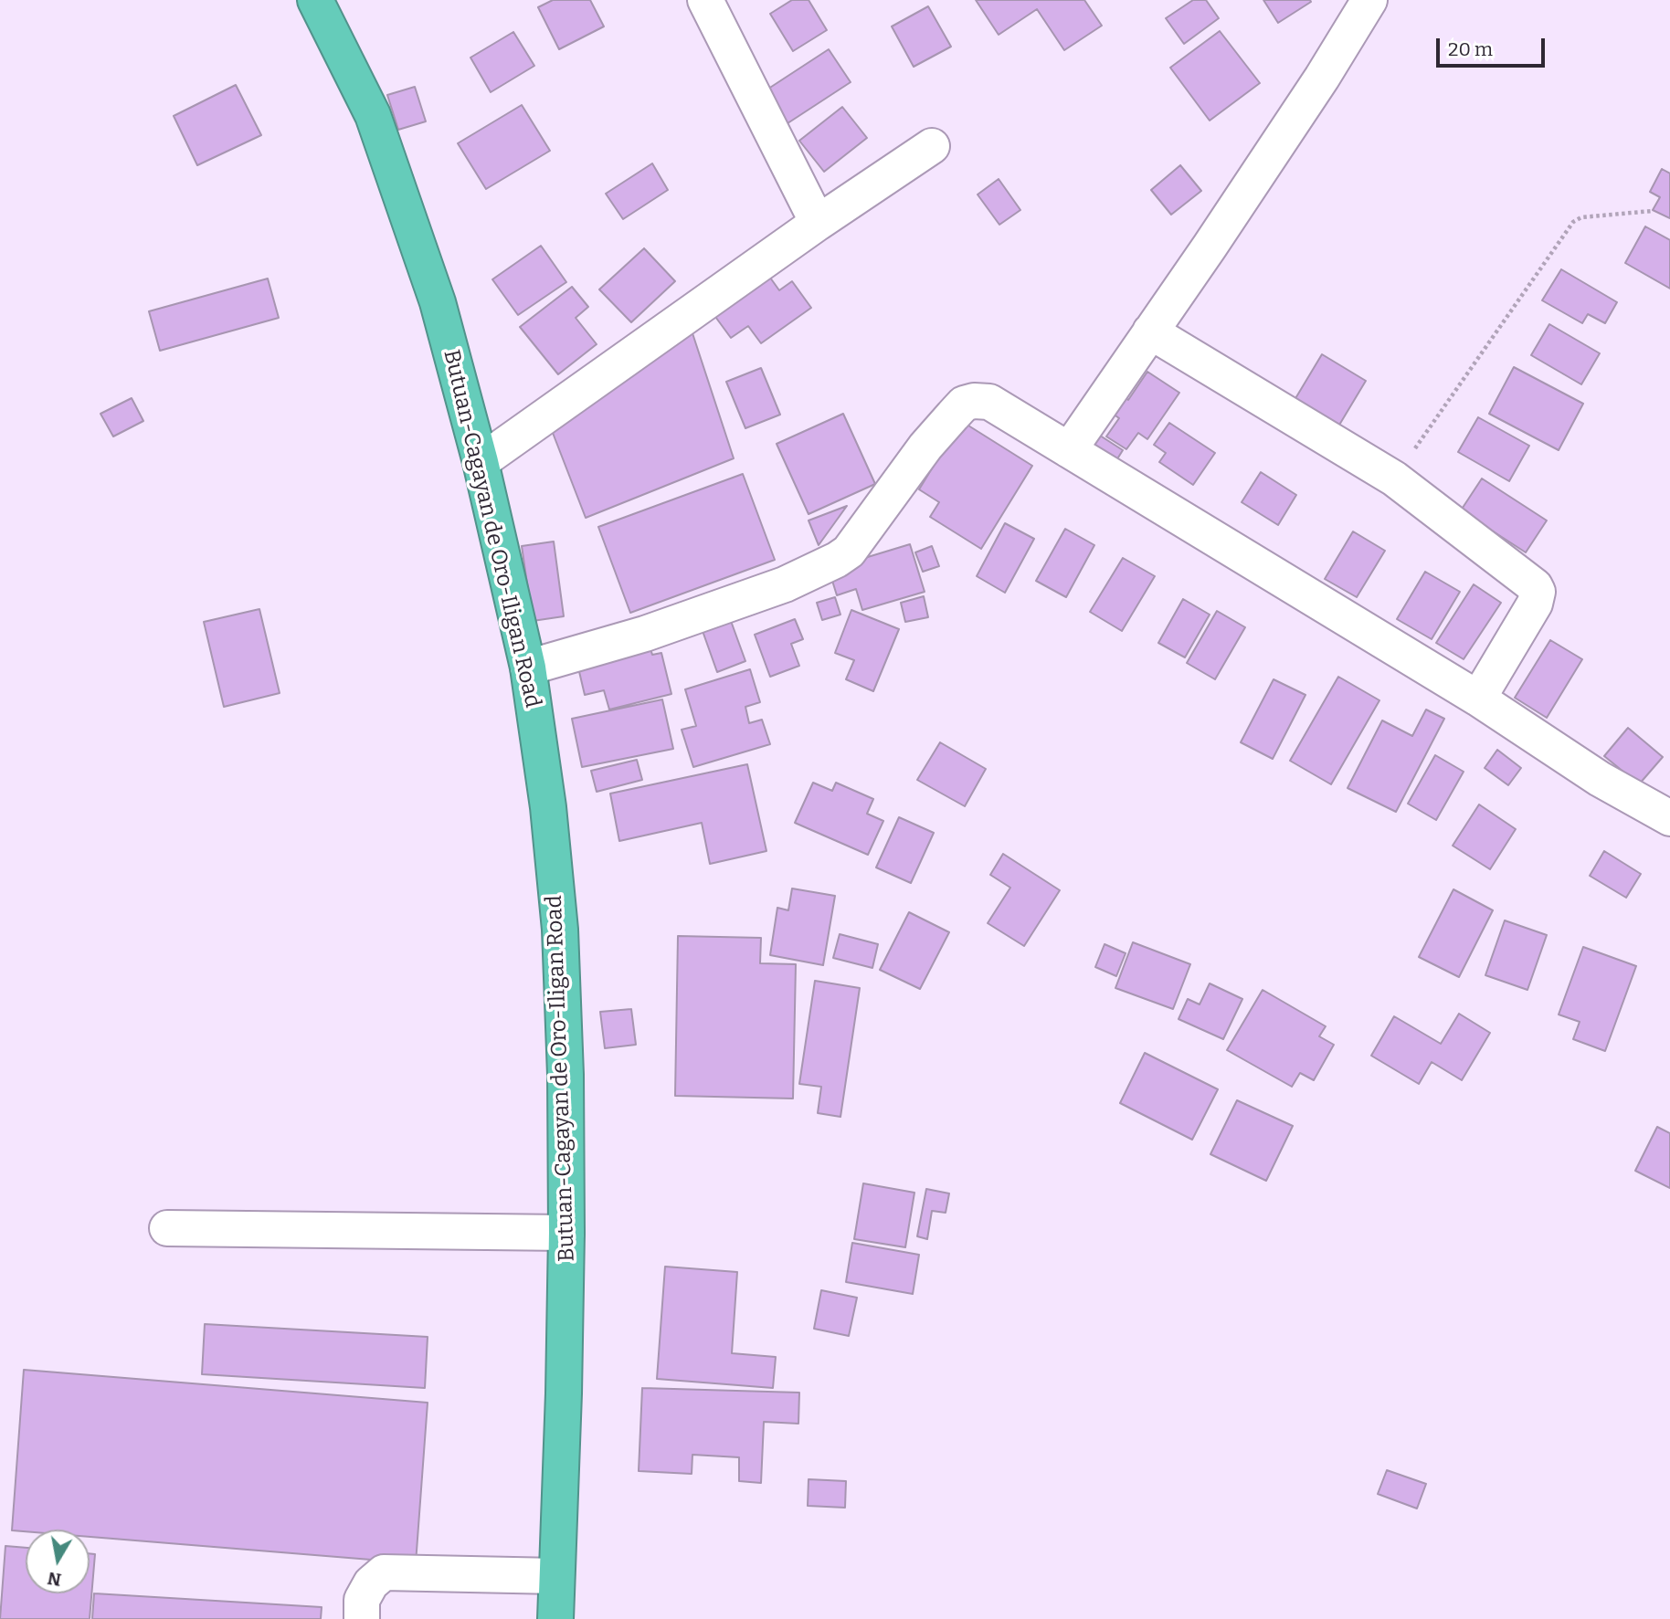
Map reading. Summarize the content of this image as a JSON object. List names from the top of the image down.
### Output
{
  "streets": {
    "highway": ["Butuan-Cagayan de Oro-Iligan Road"]
  },
  "scale_bar": "20 m",
  "north": "bottom"
}
